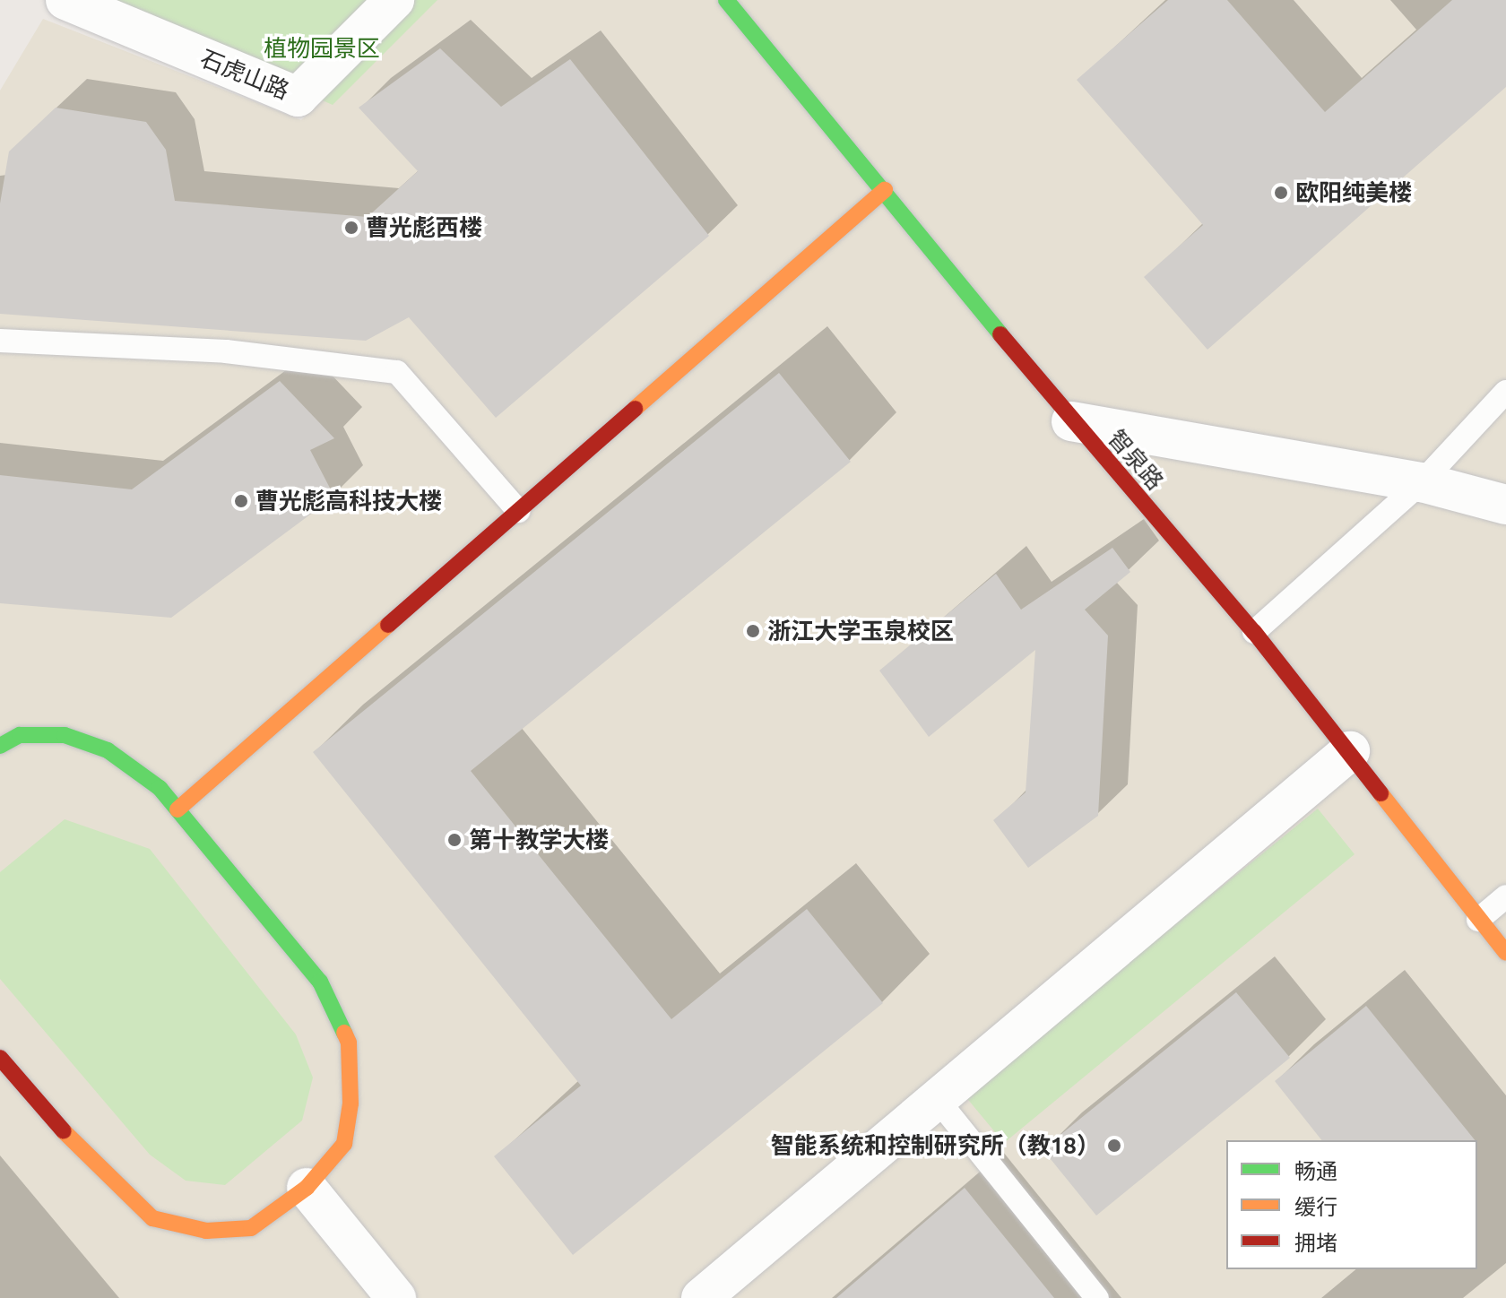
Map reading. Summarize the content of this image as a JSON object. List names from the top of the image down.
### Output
{
  "streets": {
    "street": ["石虎山路", "智泉路"]
  },
  "parks": ["植物园景区"],
  "places": [
    "欧阳纯美楼",
    "曹光彪西楼",
    "曹光彪高科技大楼",
    "浙江大学玉泉校区",
    "第十教学大楼",
    "智能系统和控制研究所（教18）"
  ],
  "legend": ["畅通", "缓行", "拥堵"]
}
